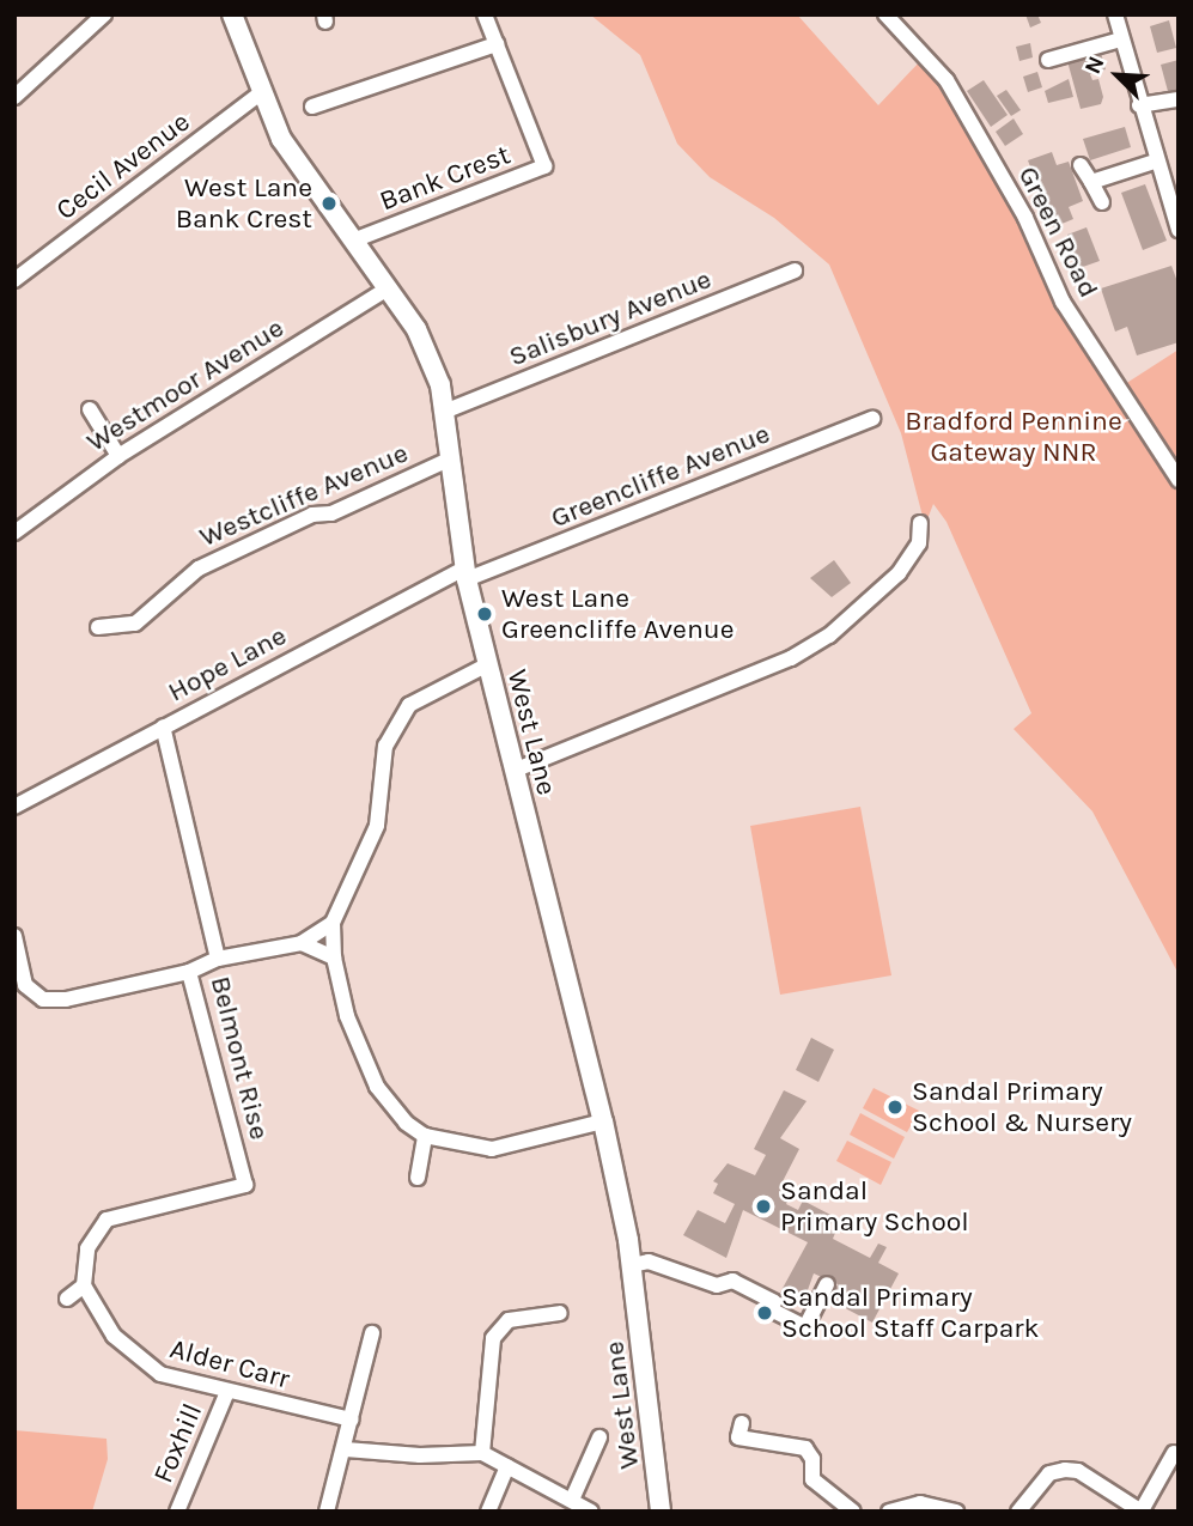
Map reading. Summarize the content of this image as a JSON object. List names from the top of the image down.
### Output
{
  "streets": {
    "street": [
      "Cecil Avenue",
      "Bank Crest",
      "Green Road",
      "Salisbury Avenue",
      "Westmoor Avenue",
      "Greencliffe Avenue",
      "Westcliffe Avenue",
      "Hope Lane",
      "West Lane",
      "Belmont Rise",
      "Alder Carr",
      "Foxhill"
    ]
  },
  "crossings": [
    ["Cecil Avenue", "West Lane"],
    ["Bank Crest", "West Lane"],
    ["Salisbury Avenue", "West Lane"],
    ["Westmoor Avenue", "West Lane"],
    ["Greencliffe Avenue", "Hope Lane"],
    ["Greencliffe Avenue", "West Lane"],
    ["Westcliffe Avenue", "West Lane"],
    ["Hope Lane", "West Lane"],
    ["Hope Lane", "Belmont Rise"],
    ["Belmont Rise", "Alder Carr"],
    ["Alder Carr", "Foxhill"]
  ],
  "parks": ["Bradford Pennine Gateway NNR"],
  "places": [
    "West Lane Bank Crest",
    "West Lane Greencliffe Avenue",
    "Sandal Primary School & Nursery",
    "Sandal Primary School",
    "Sandal Primary School Staff Carpark"
  ],
  "north": "top left"
}
